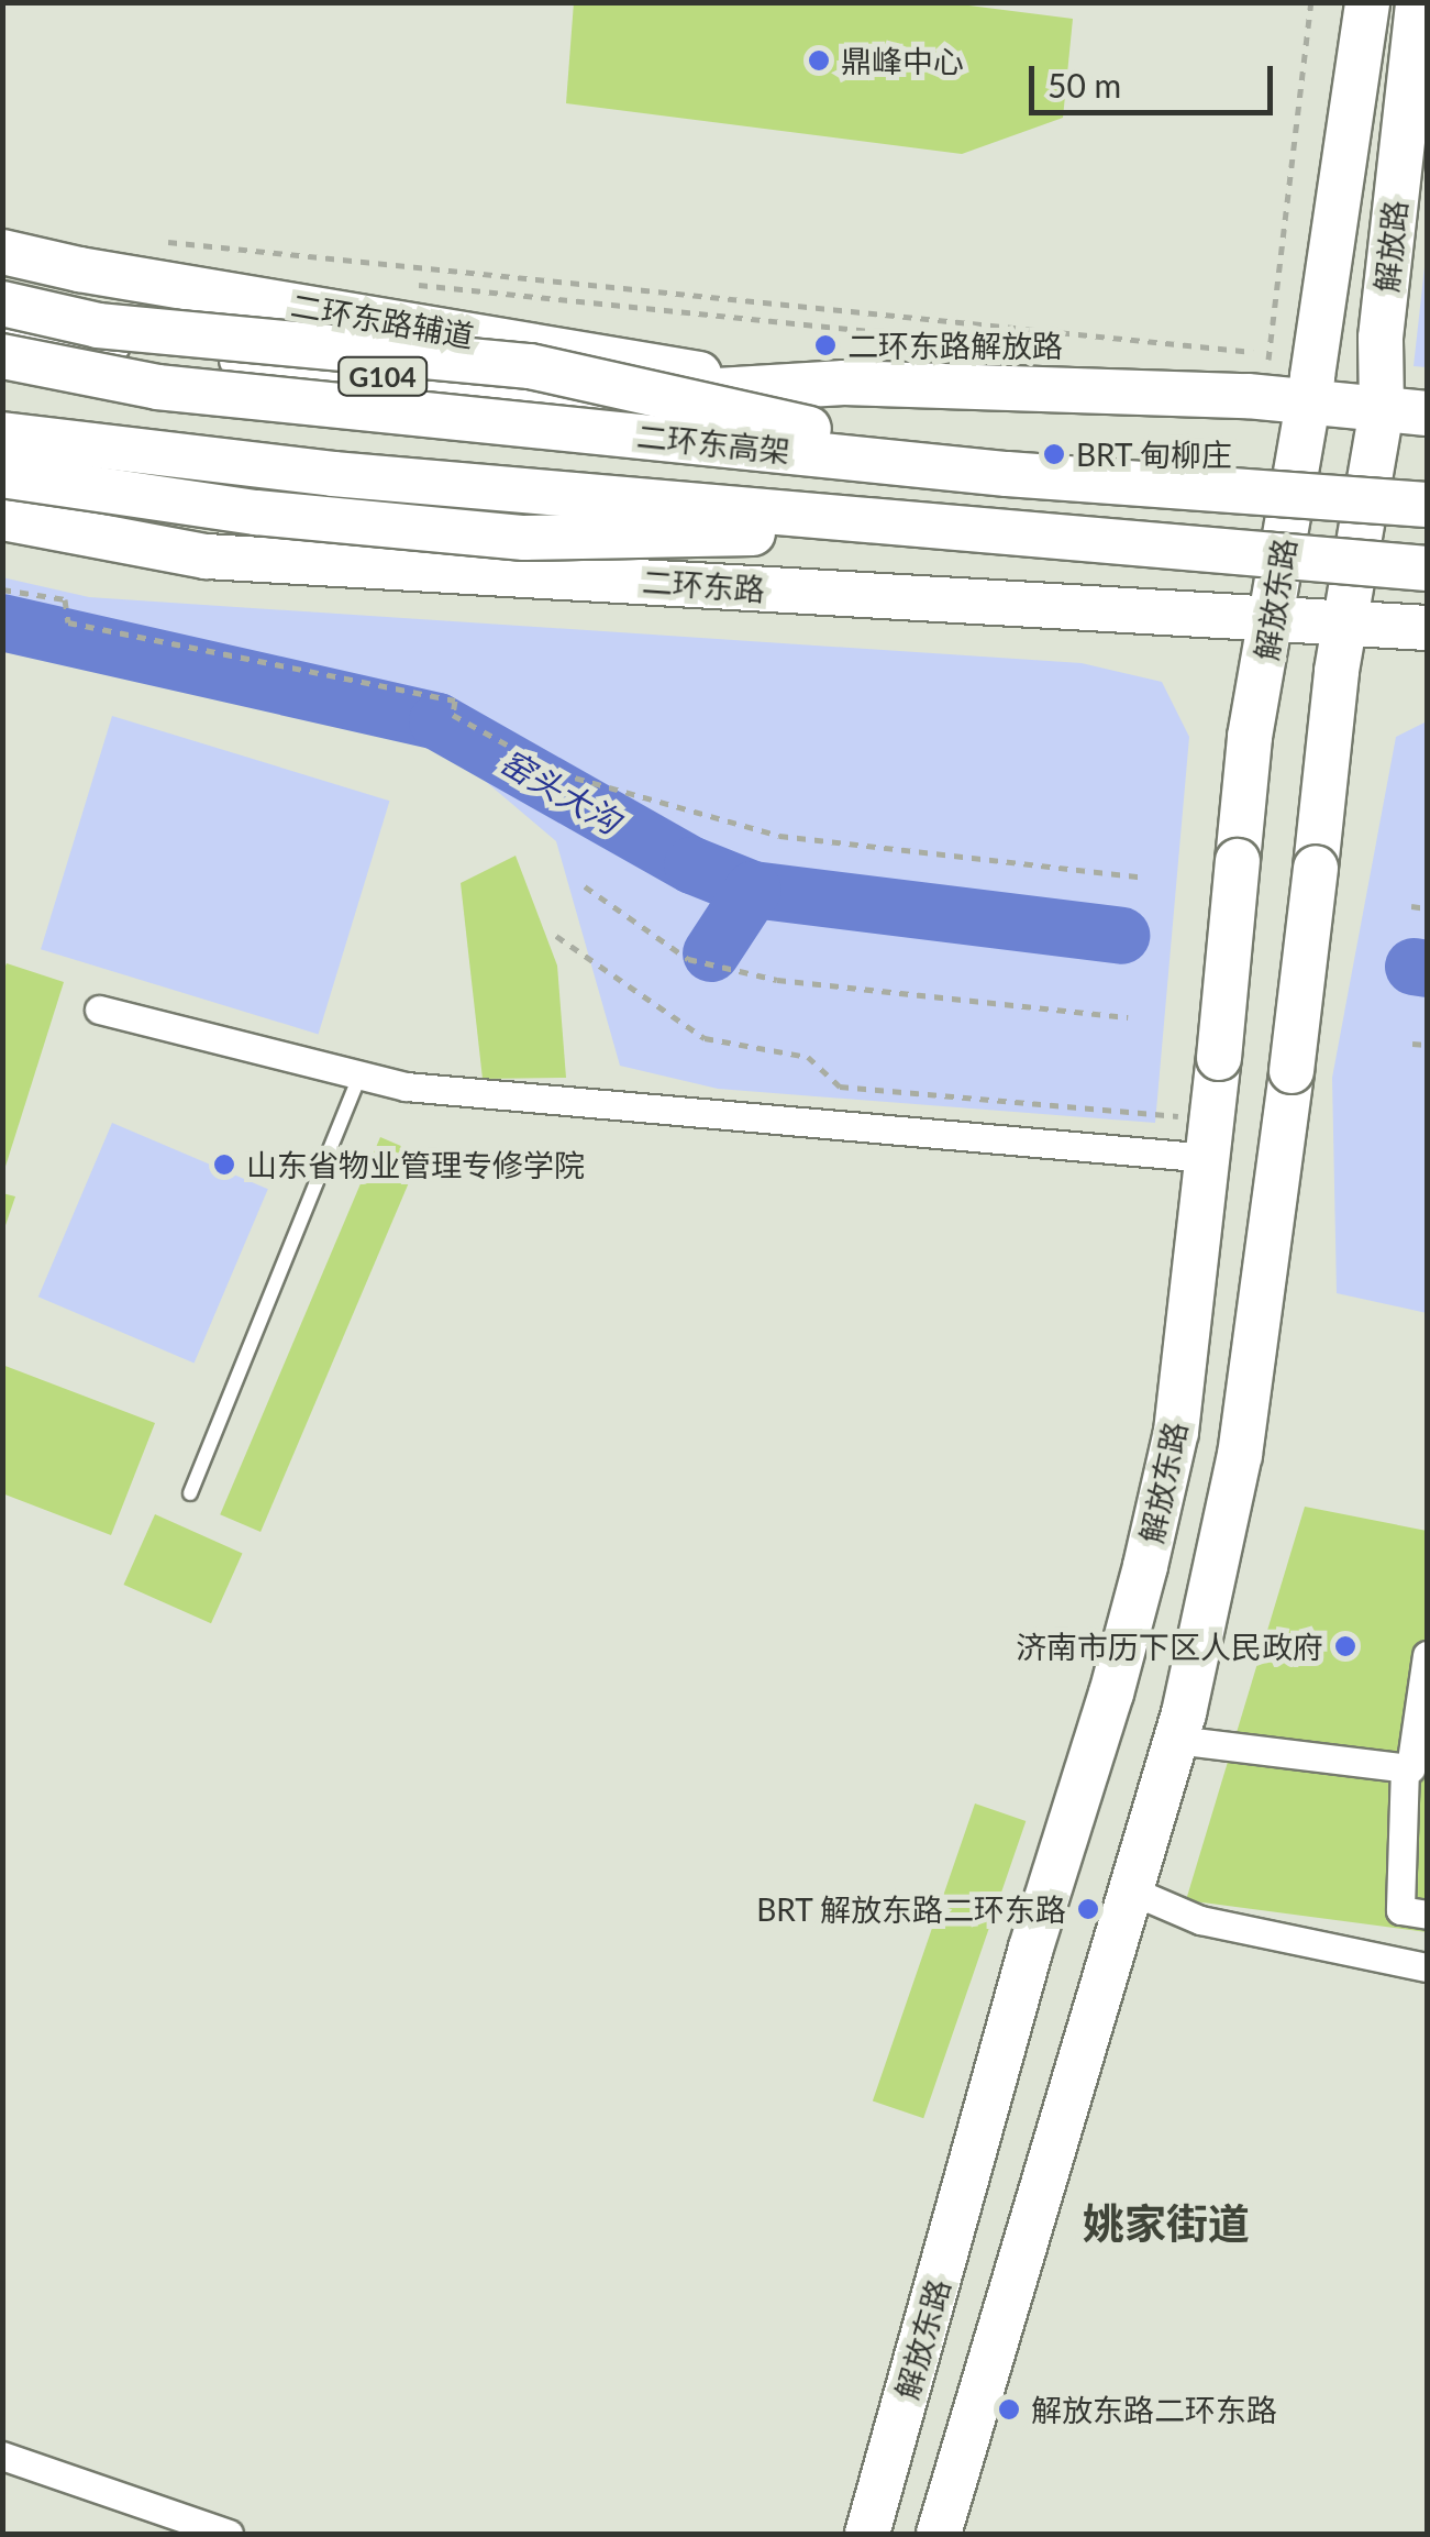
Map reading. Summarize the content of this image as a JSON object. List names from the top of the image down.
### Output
{
  "streets": {
    "main road": [
      "解放路",
      "二环东路辅道",
      "G104",
      "二环东高架",
      "二环东路",
      "解放东路"
    ]
  },
  "crossings": [
    ["解放路", "G104"],
    ["解放路", "解放东路"],
    ["二环东路辅道", "G104"],
    ["G104", "解放东路"],
    ["二环东路", "解放东路"]
  ],
  "districts": ["姚家街道"],
  "water": ["窑头大沟"],
  "places": [
    "鼎峰中心",
    "二环东路解放路",
    "BRT 甸柳庄",
    "山东省物业管理专修学院",
    "济南市历下区人民政府",
    "BRT 解放东路二环东路",
    "解放东路二环东路"
  ],
  "scale_bar": "50 m"
}
